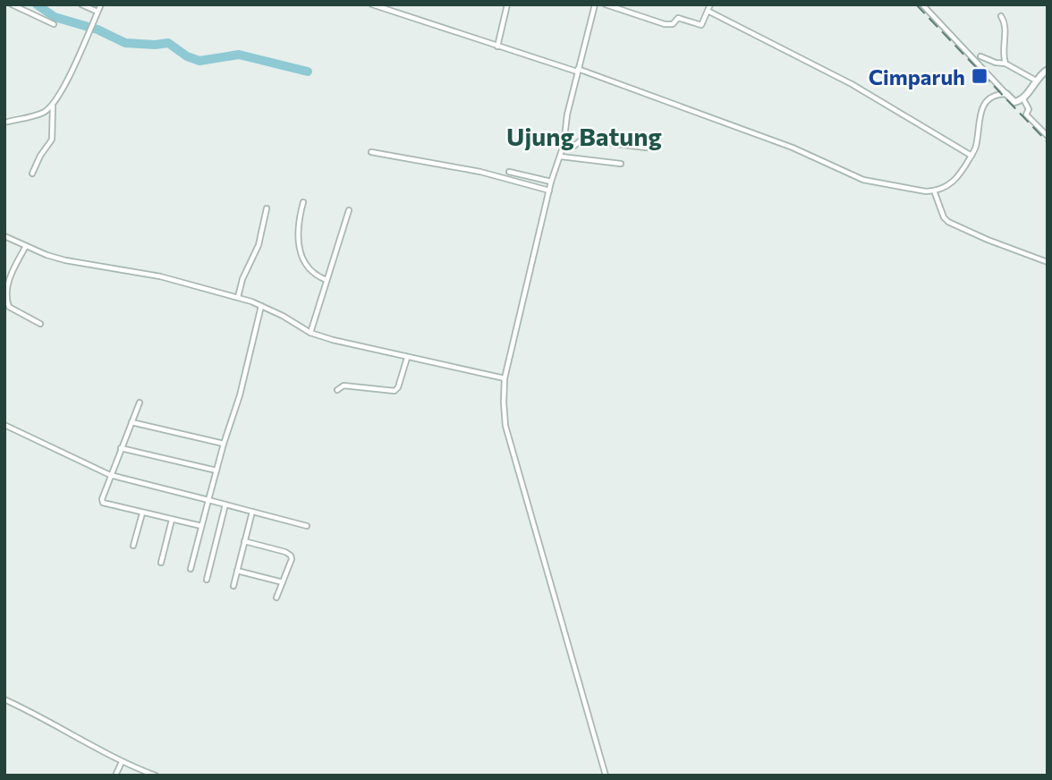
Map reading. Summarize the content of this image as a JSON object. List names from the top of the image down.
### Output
{
  "districts": ["Ujung Batung"],
  "places": {
    "transit": ["Cimparuh"]
  }
}
